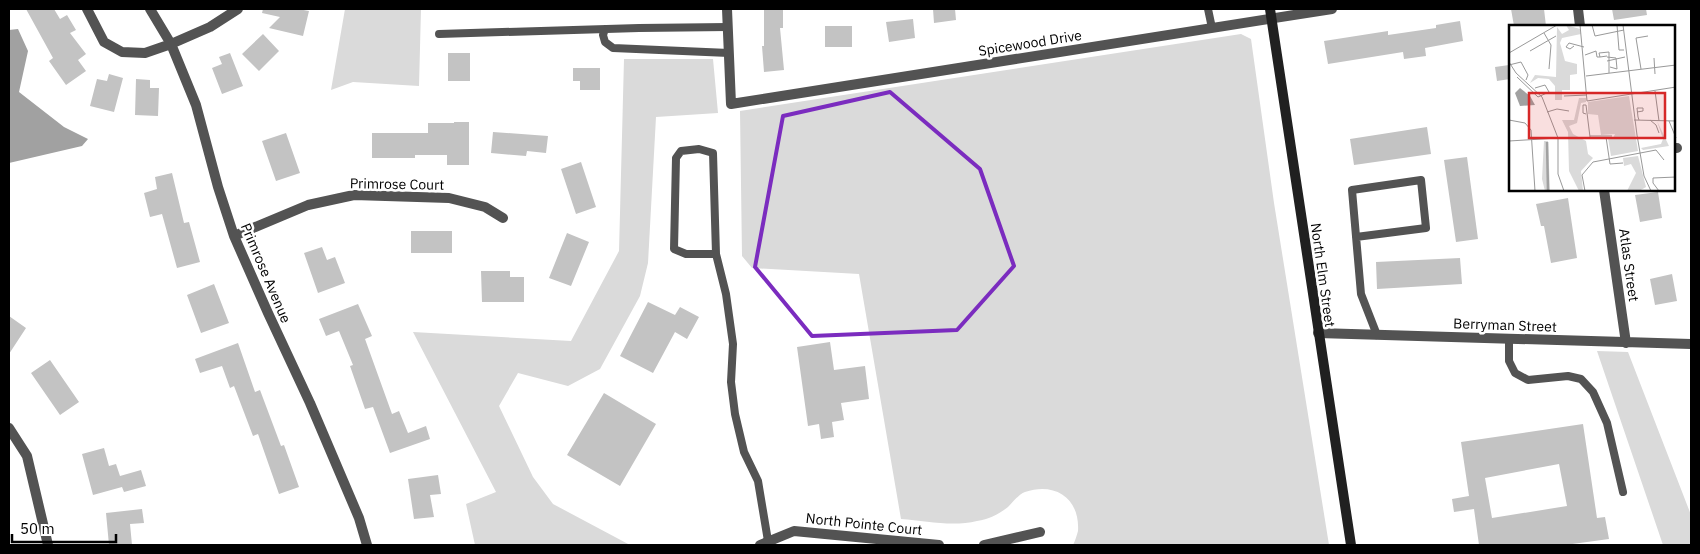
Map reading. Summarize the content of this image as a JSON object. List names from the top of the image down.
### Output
{
  "streets": {
    "main road": ["North Elm Street"],
    "street": [
      "Spicewood Drive",
      "Primrose Court",
      "Atlas Street",
      "Primrose Avenue",
      "Berryman Street",
      "North Pointe Court"
    ]
  },
  "crossings": [
    ["Spicewood Drive", "North Elm Street"],
    ["Primrose Court", "Primrose Avenue"],
    ["Atlas Street", "Berryman Street"],
    ["North Elm Street", "Berryman Street"]
  ],
  "scale_bar": "50 m"
}
